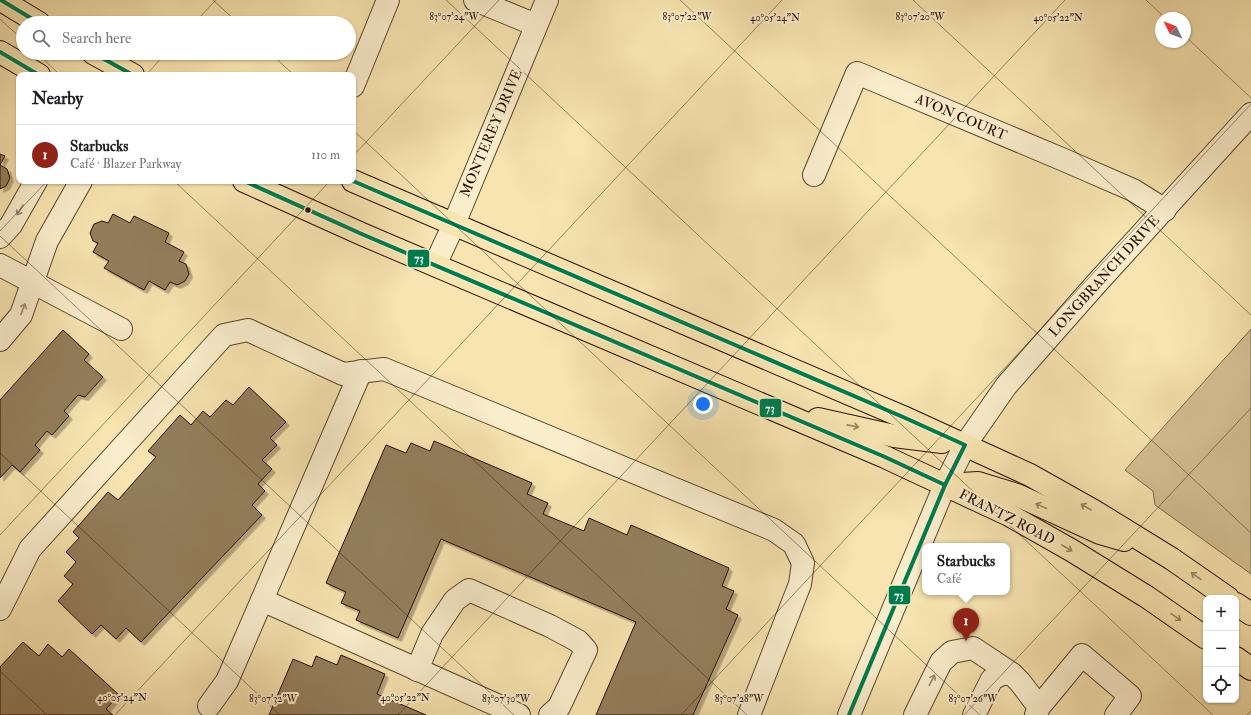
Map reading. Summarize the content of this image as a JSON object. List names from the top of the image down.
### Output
{
  "streets": {
    "main road": ["FRANTZ ROAD"],
    "street": ["AVON COURT", "MONTEREY DRIVE", "LONGBRANCH DRIVE"]
  },
  "crossings": [
    ["AVON COURT", "LONGBRANCH DRIVE"],
    ["MONTEREY DRIVE", "FRANTZ ROAD"],
    ["LONGBRANCH DRIVE", "FRANTZ ROAD"]
  ],
  "lines": ["transit line 73"],
  "north": "top left",
  "page": {
    "search": "Search here",
    "heading": "Nearby",
    "list": [
      {
        "mark": "1",
        "name": "Starbucks",
        "note": "Café · Blazer Parkway",
        "value": "110 m"
      }
    ],
    "popup": ["Starbucks", "Café"],
    "map_buttons": ["+", "−"],
    "pins": "1"
  },
  "coordinates": [
    "83°07'24\"W",
    "83°07'22\"W",
    "83°07'20\"W",
    "40°05'24\"N",
    "40°05'22\"N",
    "83°07'32\"W",
    "83°07'30\"W",
    "83°07'28\"W",
    "83°07'26\"W"
  ]
}
